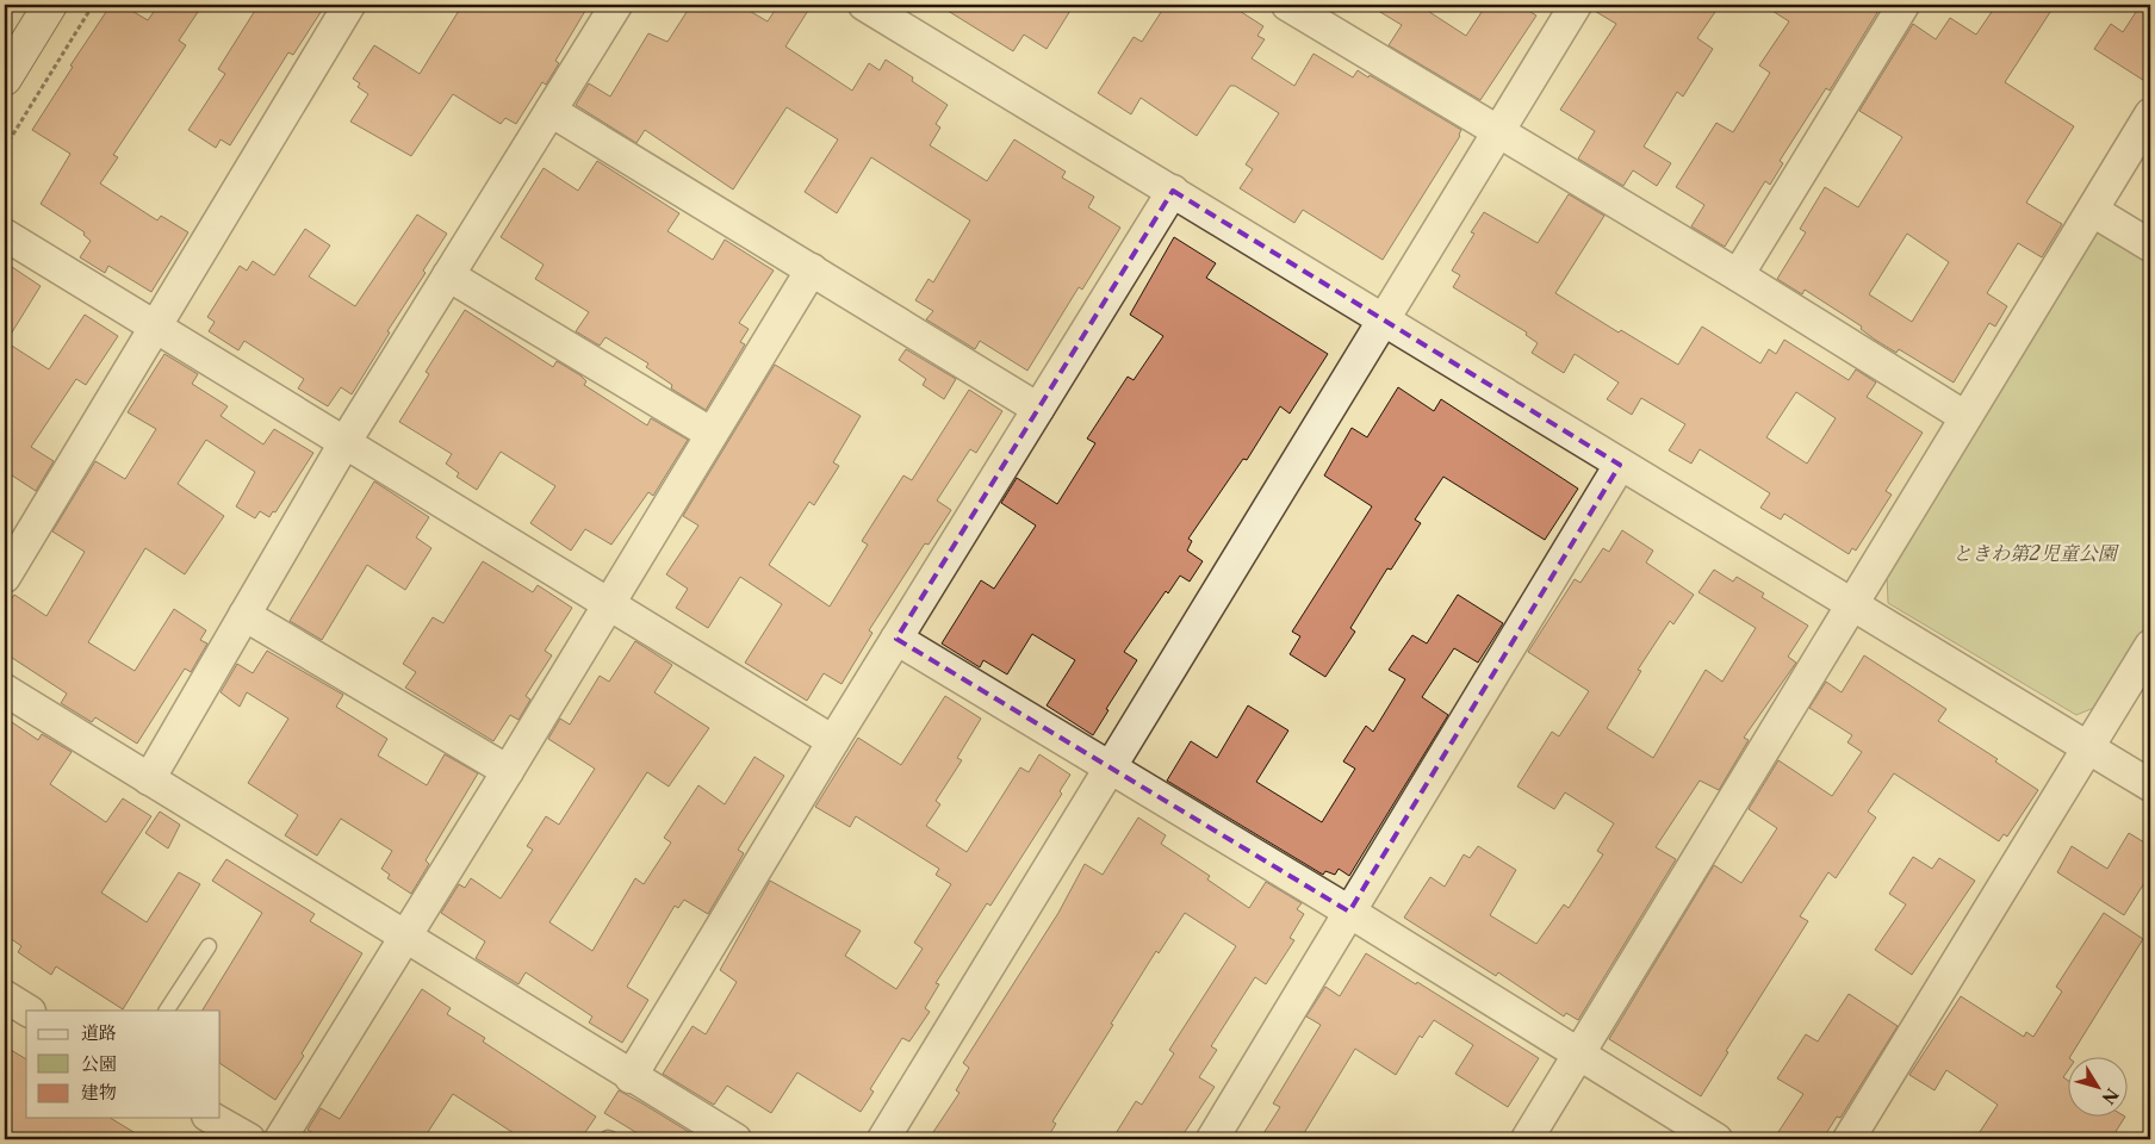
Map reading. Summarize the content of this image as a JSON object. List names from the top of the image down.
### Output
{
  "parks": ["ときわ第2児童公園"],
  "legend": ["道路", "公園", "建物"],
  "north": "bottom right"
}
